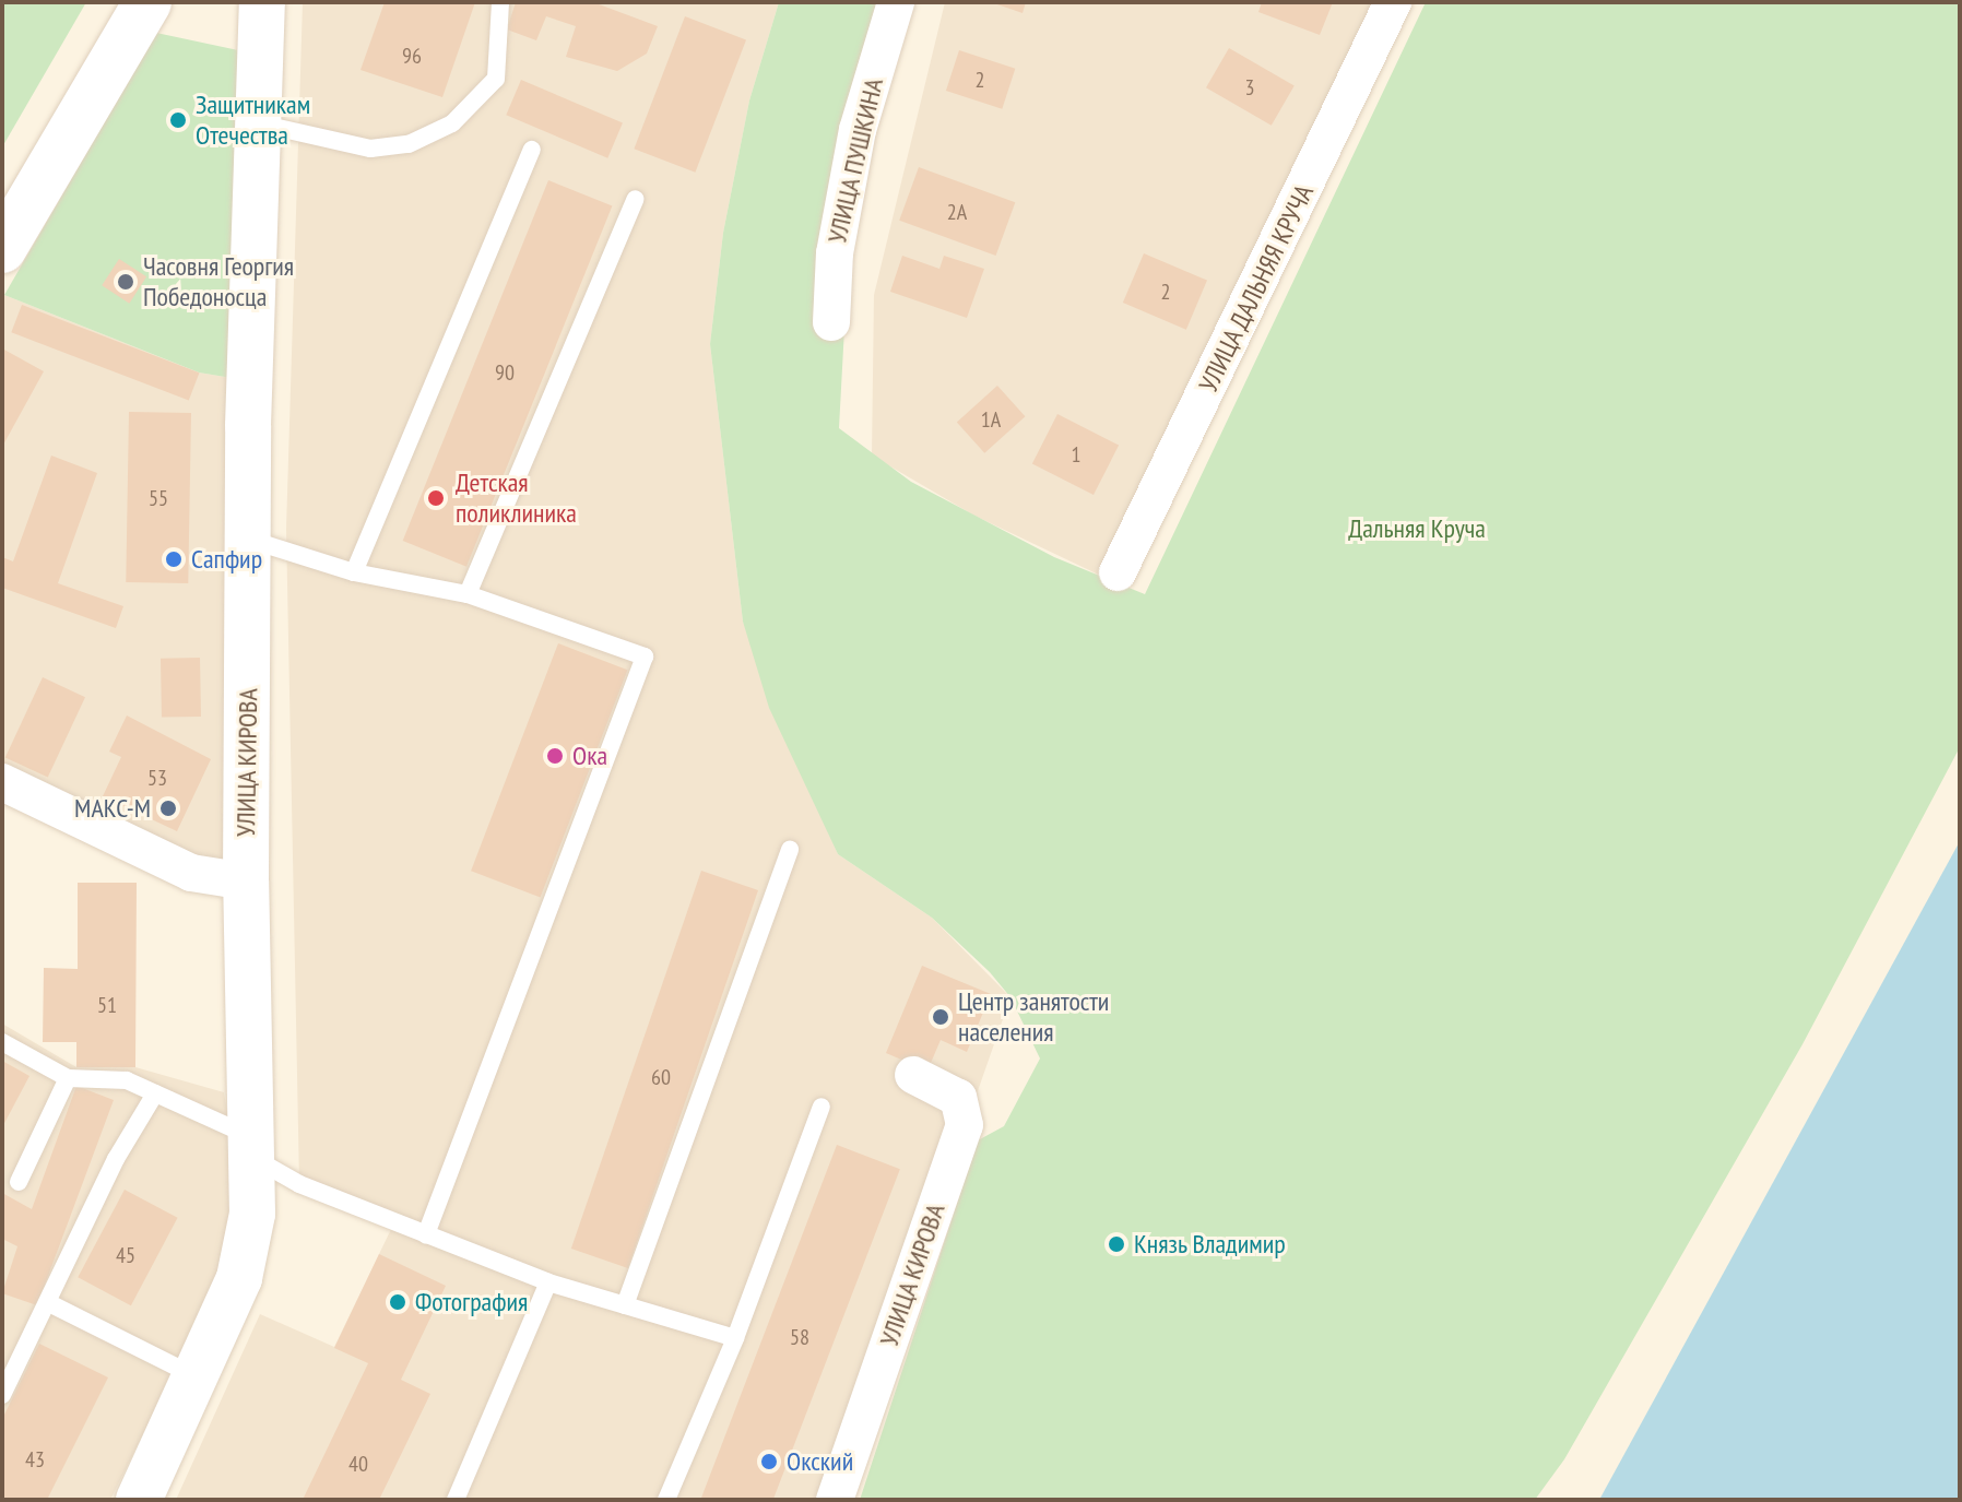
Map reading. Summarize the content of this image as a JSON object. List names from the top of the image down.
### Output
{
  "streets": {
    "street": ["УЛИЦА ПУШКИНА", "УЛИЦА ДАЛЬНЯЯ КРУЧА", "УЛИЦА КИРОВА"]
  },
  "parks": ["Дальняя Круча"],
  "places": [
    "Защитникам Отечества",
    "Часовня Георгия Победоносца",
    "Детская поликлиника",
    "Сапфир",
    "Ока",
    "МАКС-М",
    "Центр занятости населения",
    "Князь Владимир",
    "Фотография",
    "Окский"
  ],
  "house_numbers": [
    "96",
    "2",
    "3",
    "2А",
    "2",
    "90",
    "1А",
    "1",
    "55",
    "53",
    "51",
    "60",
    "45",
    "58",
    "43",
    "40"
  ]
}
